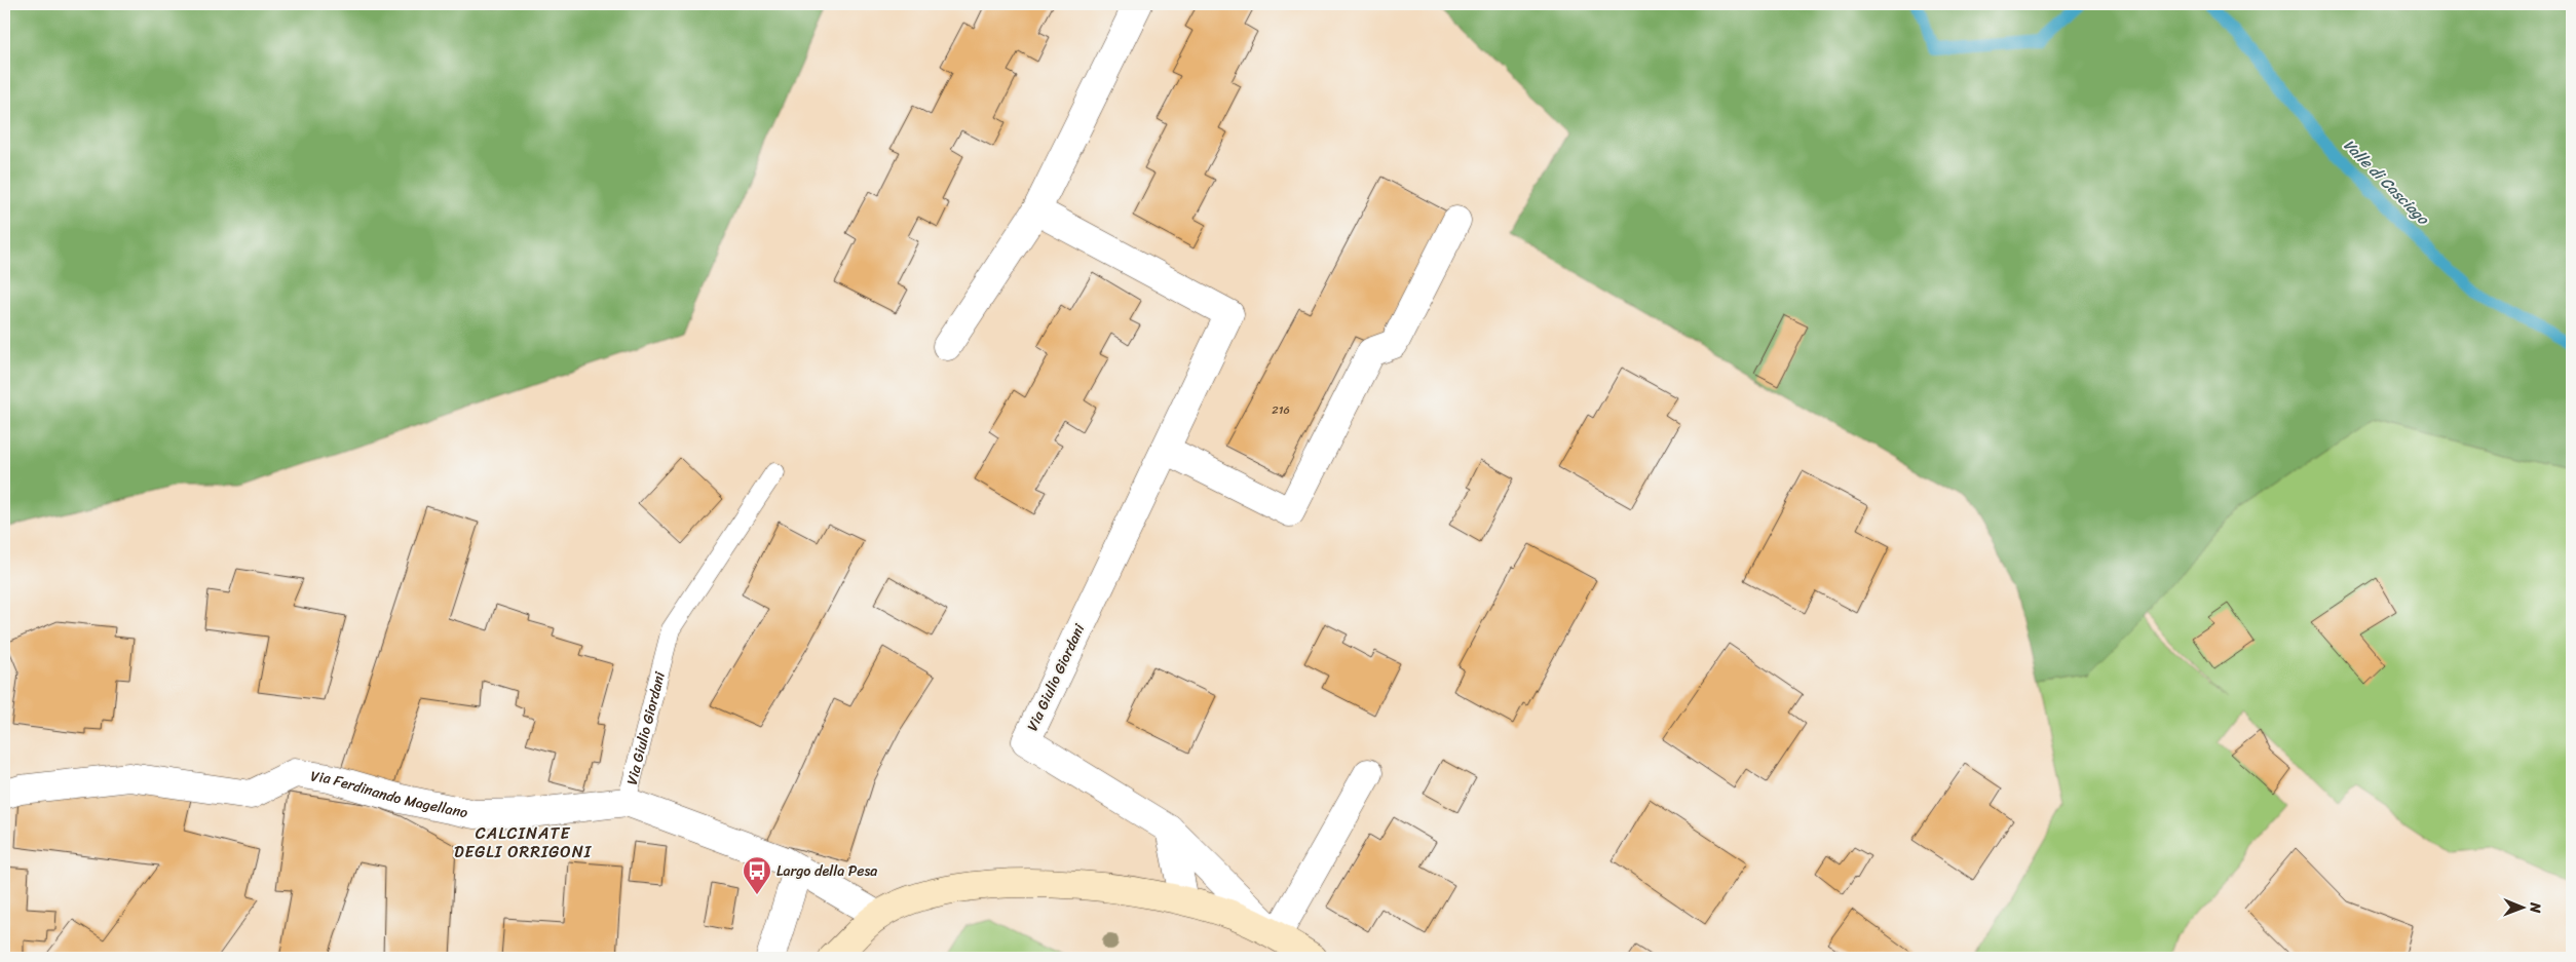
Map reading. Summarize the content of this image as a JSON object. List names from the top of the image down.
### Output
{
  "streets": {
    "street": ["Via Giulio Giordani", "Via Ferdinando Magellano"]
  },
  "crossings": [
    ["Via Giulio Giordani", "Via Ferdinando Magellano"]
  ],
  "districts": ["CALCINATE DEGLI ORRIGONI"],
  "water": ["Valle di Casciago"],
  "places": {
    "bus stop": ["Largo della Pesa"]
  },
  "house_numbers": ["216"],
  "north": "right"
}
